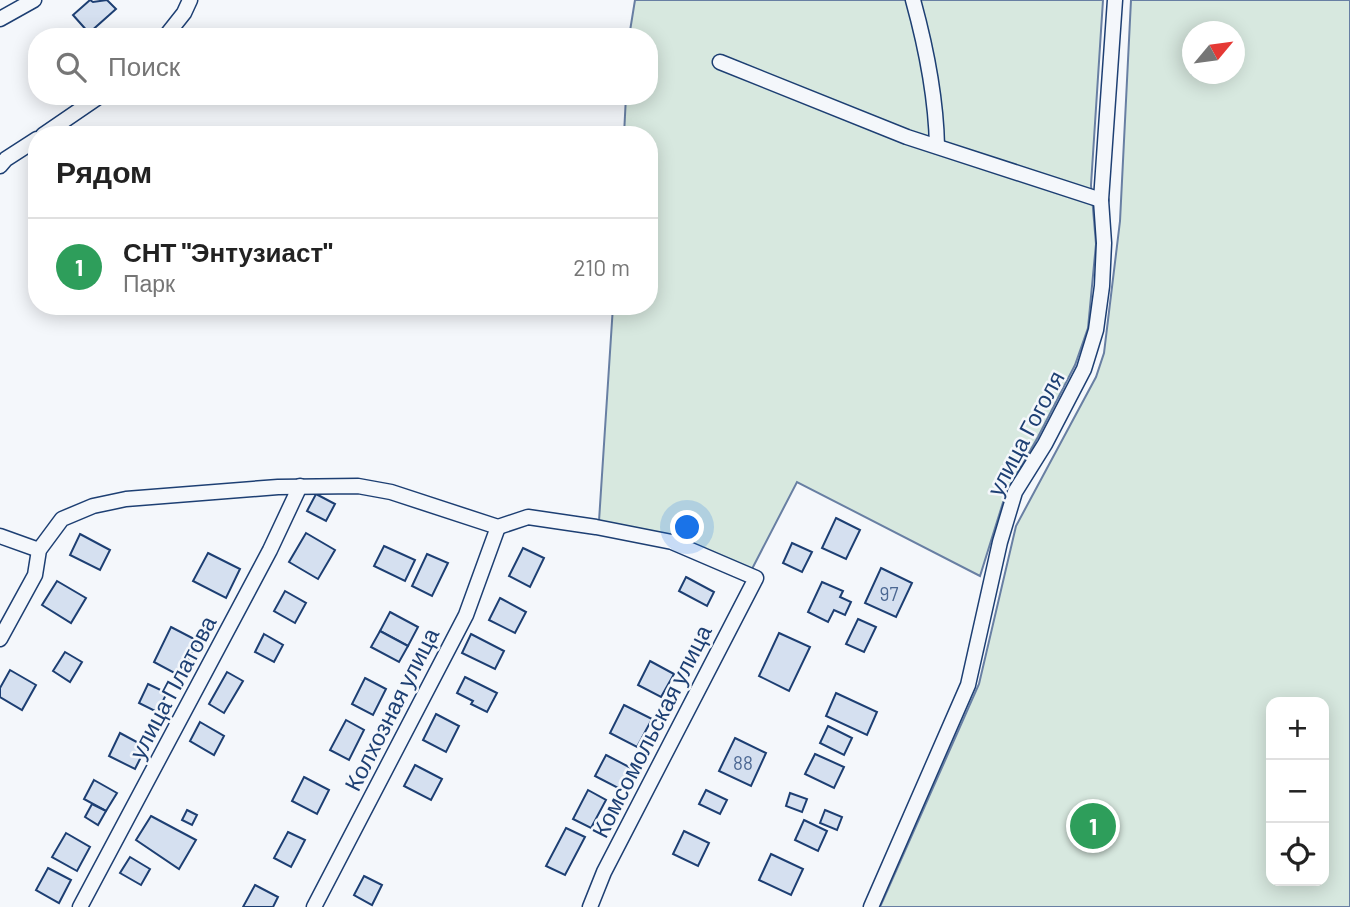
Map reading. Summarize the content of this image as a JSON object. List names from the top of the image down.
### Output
{
  "streets": {
    "street": [
      "улица Гоголя",
      "улица Платова",
      "Колхозная улица",
      "Комсомольская улица"
    ]
  },
  "crossings": [
    ["Колхозная улица", "Комсомольская улица"]
  ],
  "house_numbers": ["97", "88"],
  "north": "top right",
  "page": {
    "search": "Поиск",
    "heading": "Рядом",
    "list": [
      {
        "mark": "1",
        "name": "СНТ \"Энтузиаст\"",
        "note": "Парк",
        "value": "210 m"
      }
    ],
    "map_buttons": ["+", "−"],
    "pins": "1"
  }
}
